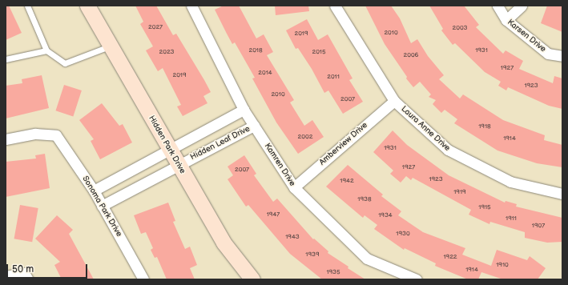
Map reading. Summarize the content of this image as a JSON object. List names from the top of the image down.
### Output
{
  "streets": {
    "street": [
      "Karsen Drive",
      "Laura Anne Drive",
      "Hidden Leaf Drive",
      "Amberview Drive",
      "Hidden Park Drive",
      "Kamren Drive",
      "Sonoma Park Drive"
    ]
  },
  "crossings": [
    ["Laura Anne Drive", "Amberview Drive"],
    ["Hidden Leaf Drive", "Hidden Park Drive"],
    ["Hidden Leaf Drive", "Kamren Drive"],
    ["Hidden Leaf Drive", "Sonoma Park Drive"],
    ["Amberview Drive", "Kamren Drive"]
  ],
  "house_numbers": [
    "2027",
    "2003",
    "2010",
    "2019",
    "2018",
    "1931",
    "2023",
    "2015",
    "2006",
    "1927",
    "2014",
    "2019",
    "2011",
    "1923",
    "2010",
    "2007",
    "1918",
    "2002",
    "1914",
    "1931",
    "1927",
    "2007",
    "1923",
    "1942",
    "1919",
    "1938",
    "1915",
    "1947",
    "1934",
    "1911",
    "1907",
    "1930",
    "1943",
    "1939",
    "1922",
    "1910",
    "1914",
    "1935"
  ],
  "scale_bar": "50 m"
}
